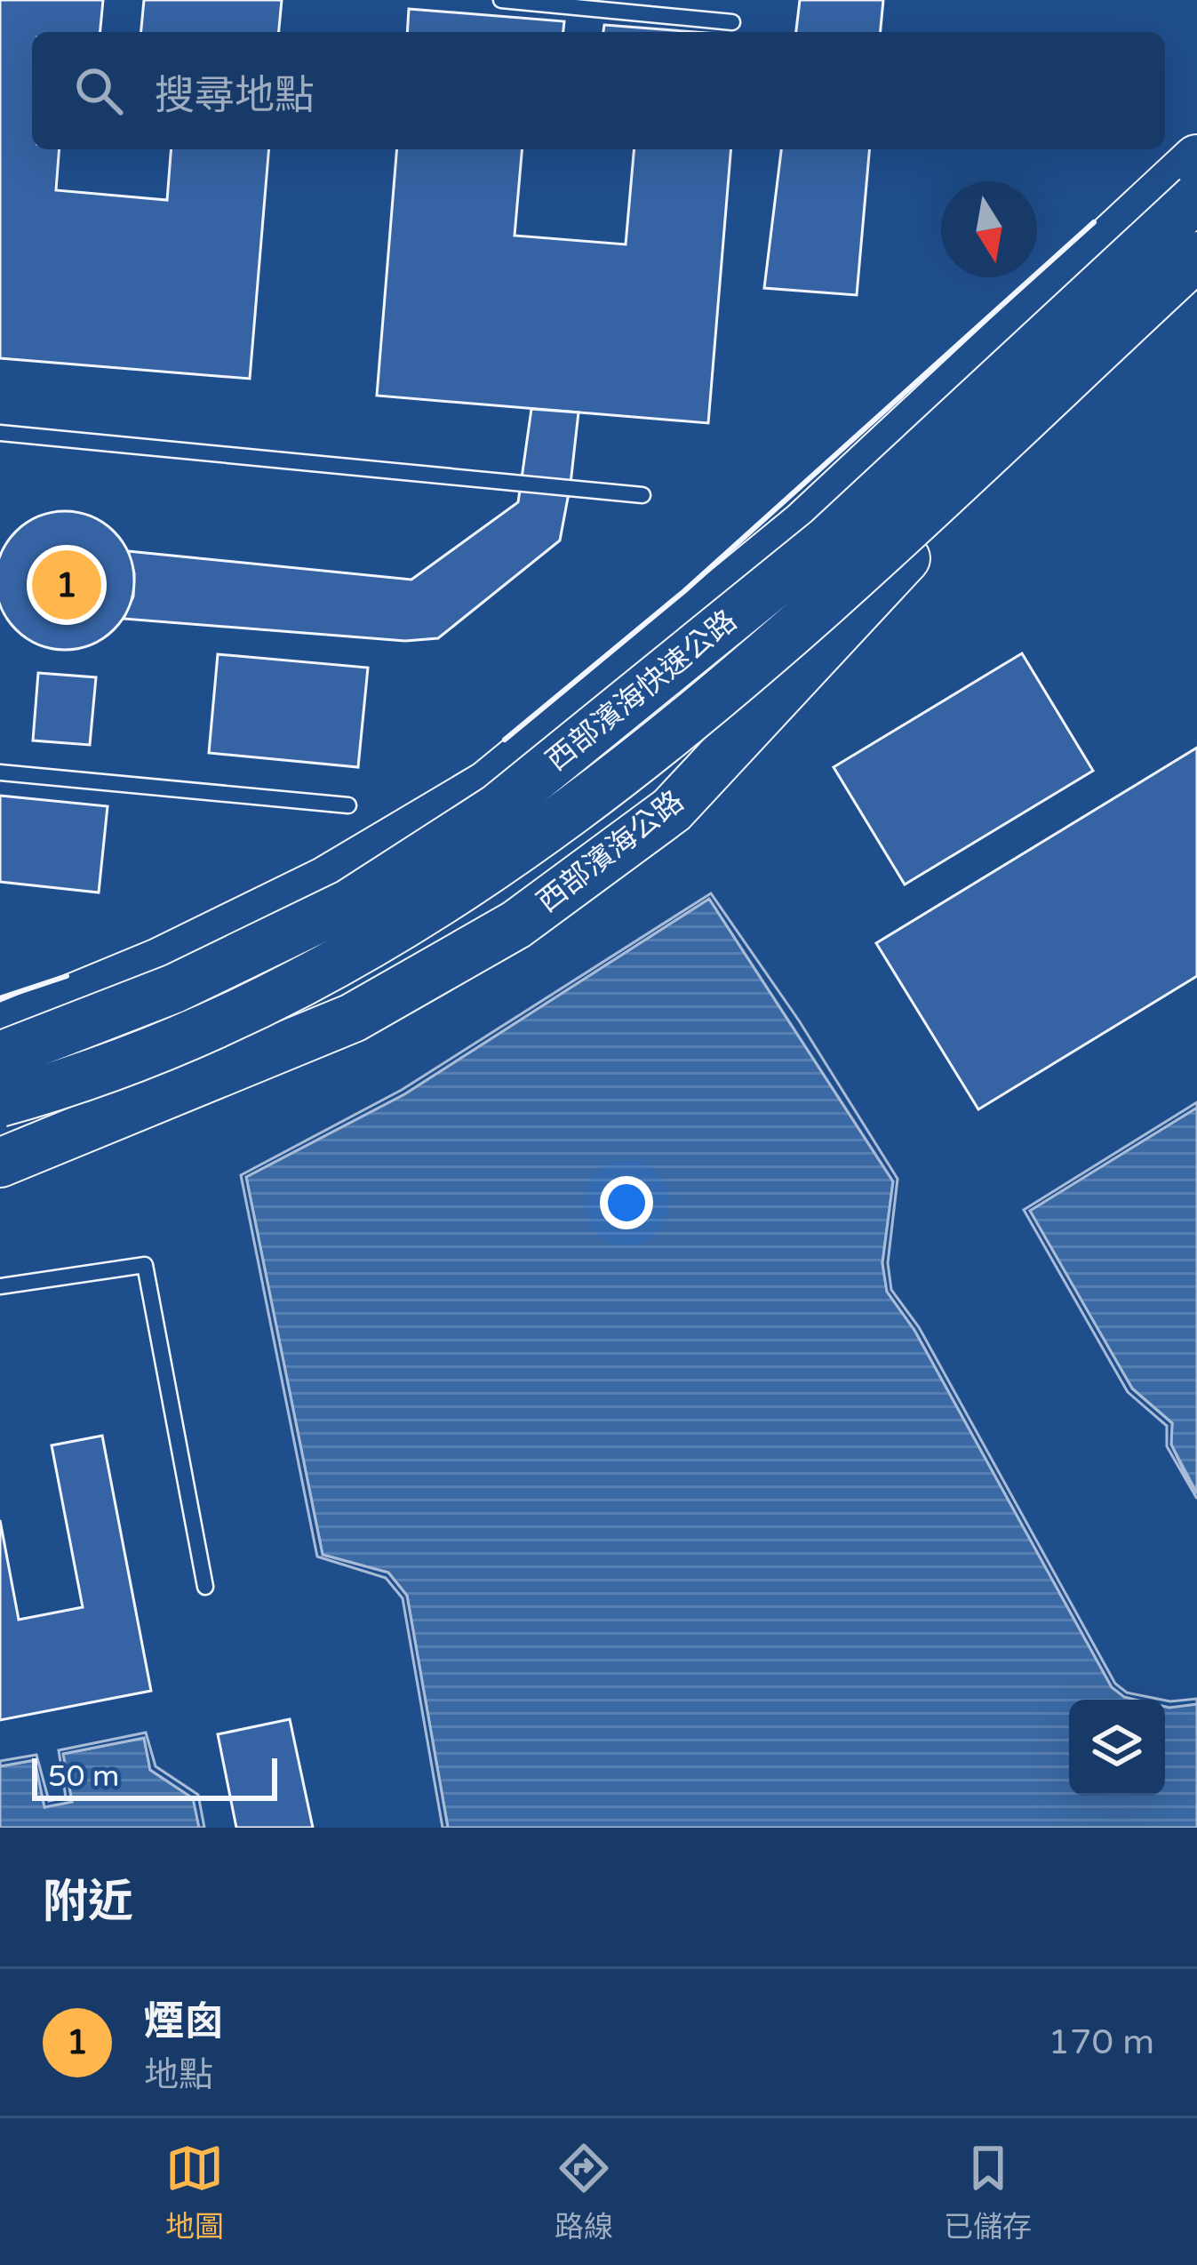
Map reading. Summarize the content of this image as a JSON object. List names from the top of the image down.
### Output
{
  "streets": {
    "main road": ["西部濱海快速公路", "西部濱海公路"]
  },
  "scale_bar": "50 m",
  "north": "bottom",
  "page": {
    "search": "搜尋地點",
    "pins": "1",
    "scale": "50 m",
    "heading": "附近",
    "list": [
      {
        "mark": "1",
        "name": "煙囪",
        "note": "地點",
        "value": "170 m"
      }
    ],
    "nav": ["地圖", "路線", "已儲存"]
  }
}
